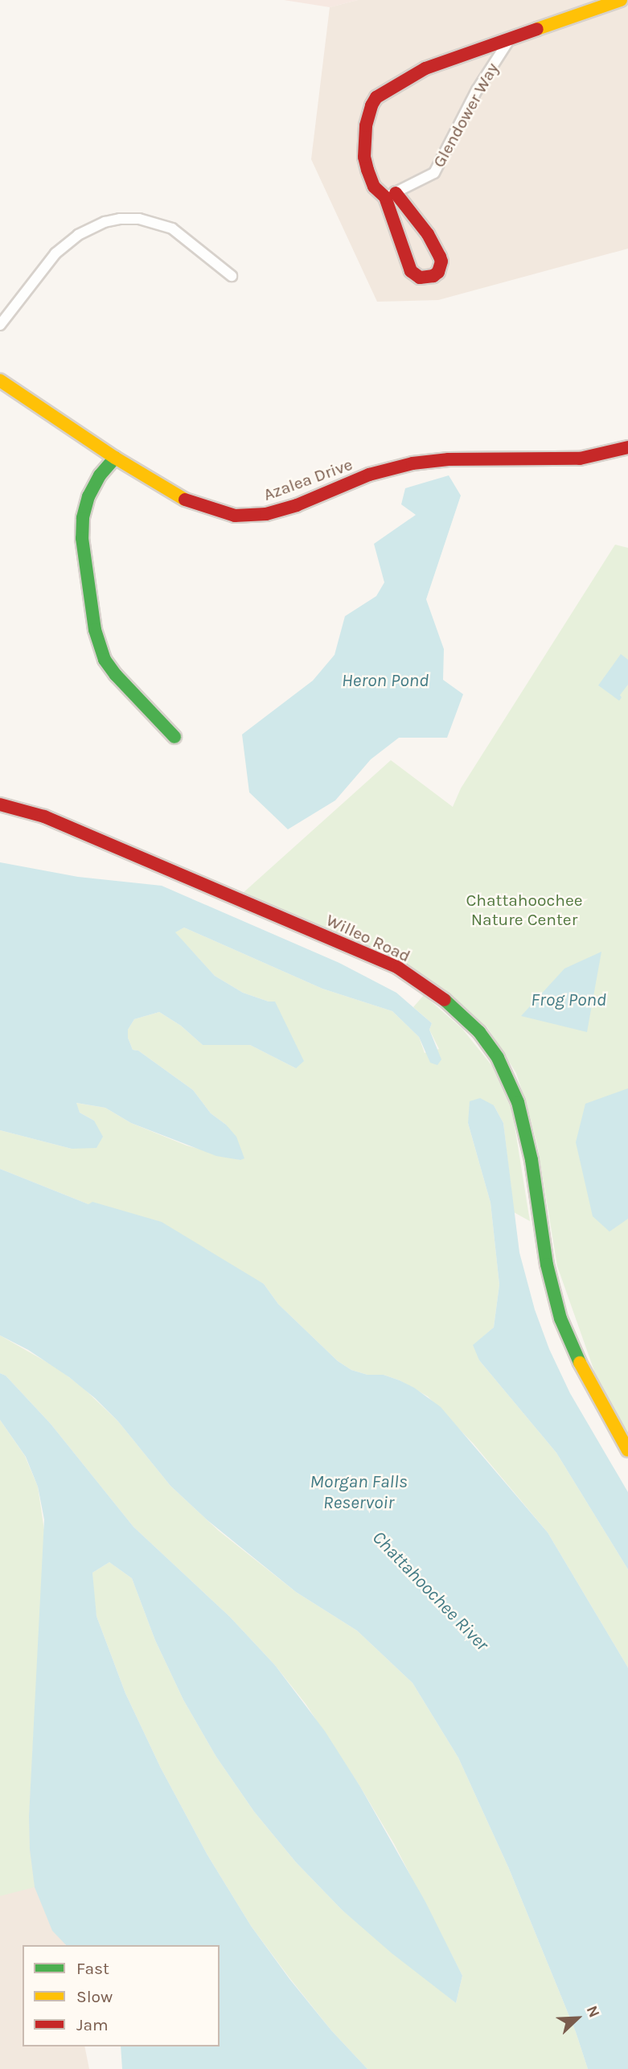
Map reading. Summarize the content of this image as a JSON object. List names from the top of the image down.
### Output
{
  "streets": {
    "street": ["Glendower Way", "Azalea Drive", "Willeo Road"]
  },
  "water": [
    "Heron Pond",
    "Frog Pond",
    "Morgan Falls Reservoir",
    "Chattahoochee River"
  ],
  "parks": ["Chattahoochee Nature Center"],
  "legend": ["Fast", "Slow", "Jam"],
  "north": "top right"
}
